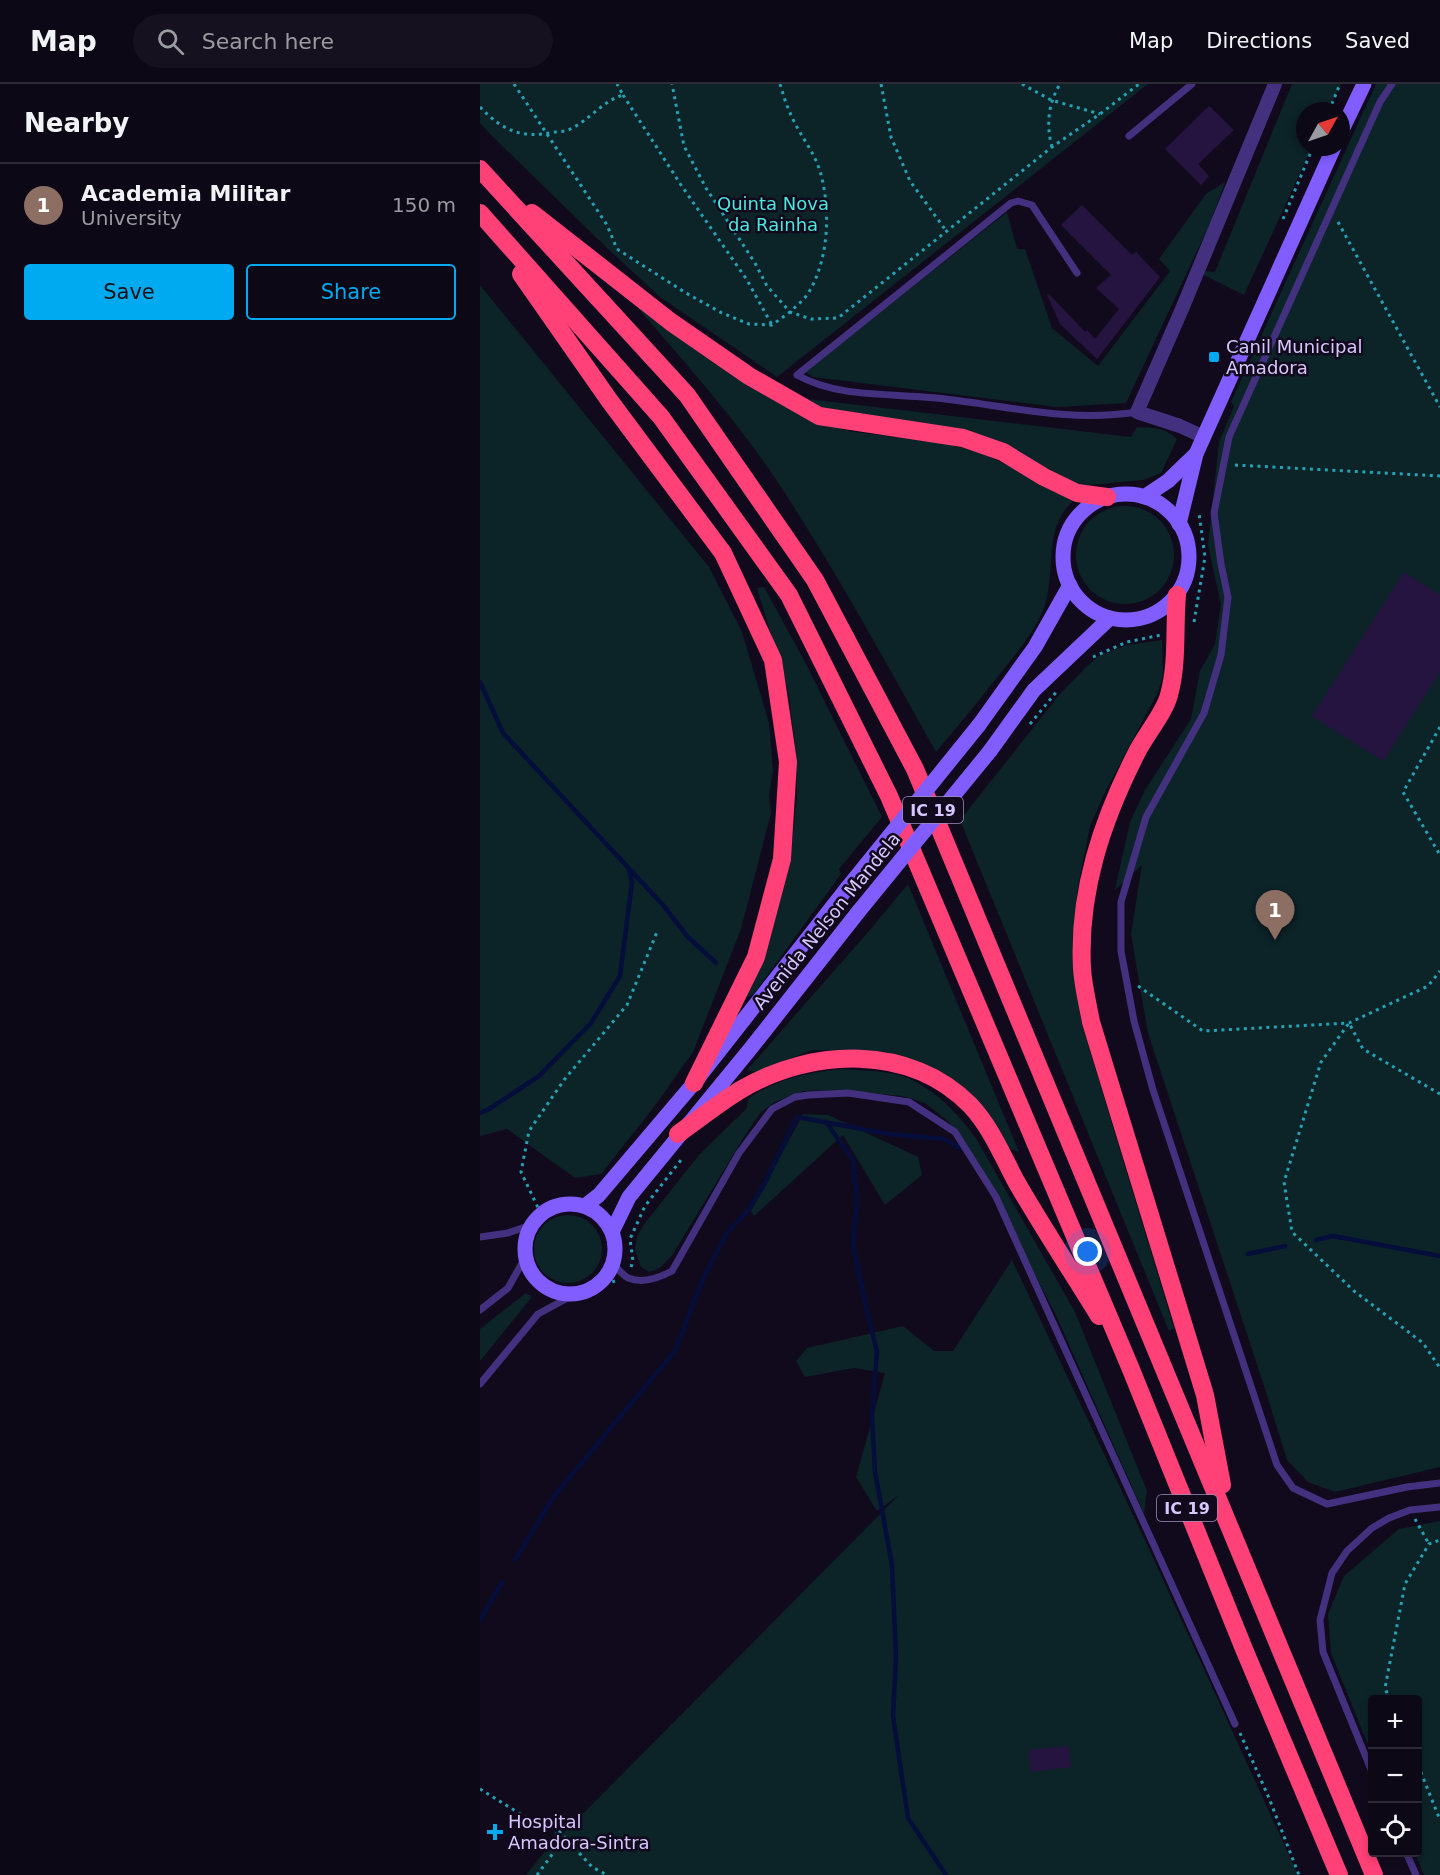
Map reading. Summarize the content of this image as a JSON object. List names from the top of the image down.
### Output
{
  "streets": {
    "highway": ["IC 19"],
    "main road": ["Avenida Nelson Mandela"]
  },
  "parks": ["Quinta Nova da Rainha"],
  "places": {
    "transit": ["Canil Municipal Amadora"],
    "health": ["Hospital Amadora-Sintra"]
  },
  "north": "top right",
  "page": {
    "header": "Map",
    "search": "Search here",
    "nav": ["Map", "Directions", "Saved"],
    "heading": "Nearby",
    "list": [
      {
        "mark": "1",
        "name": "Academia Militar",
        "note": "University",
        "value": "150 m"
      }
    ],
    "buttons": ["Save", "Share"],
    "pins": "1",
    "map_buttons": ["+", "−"]
  }
}
